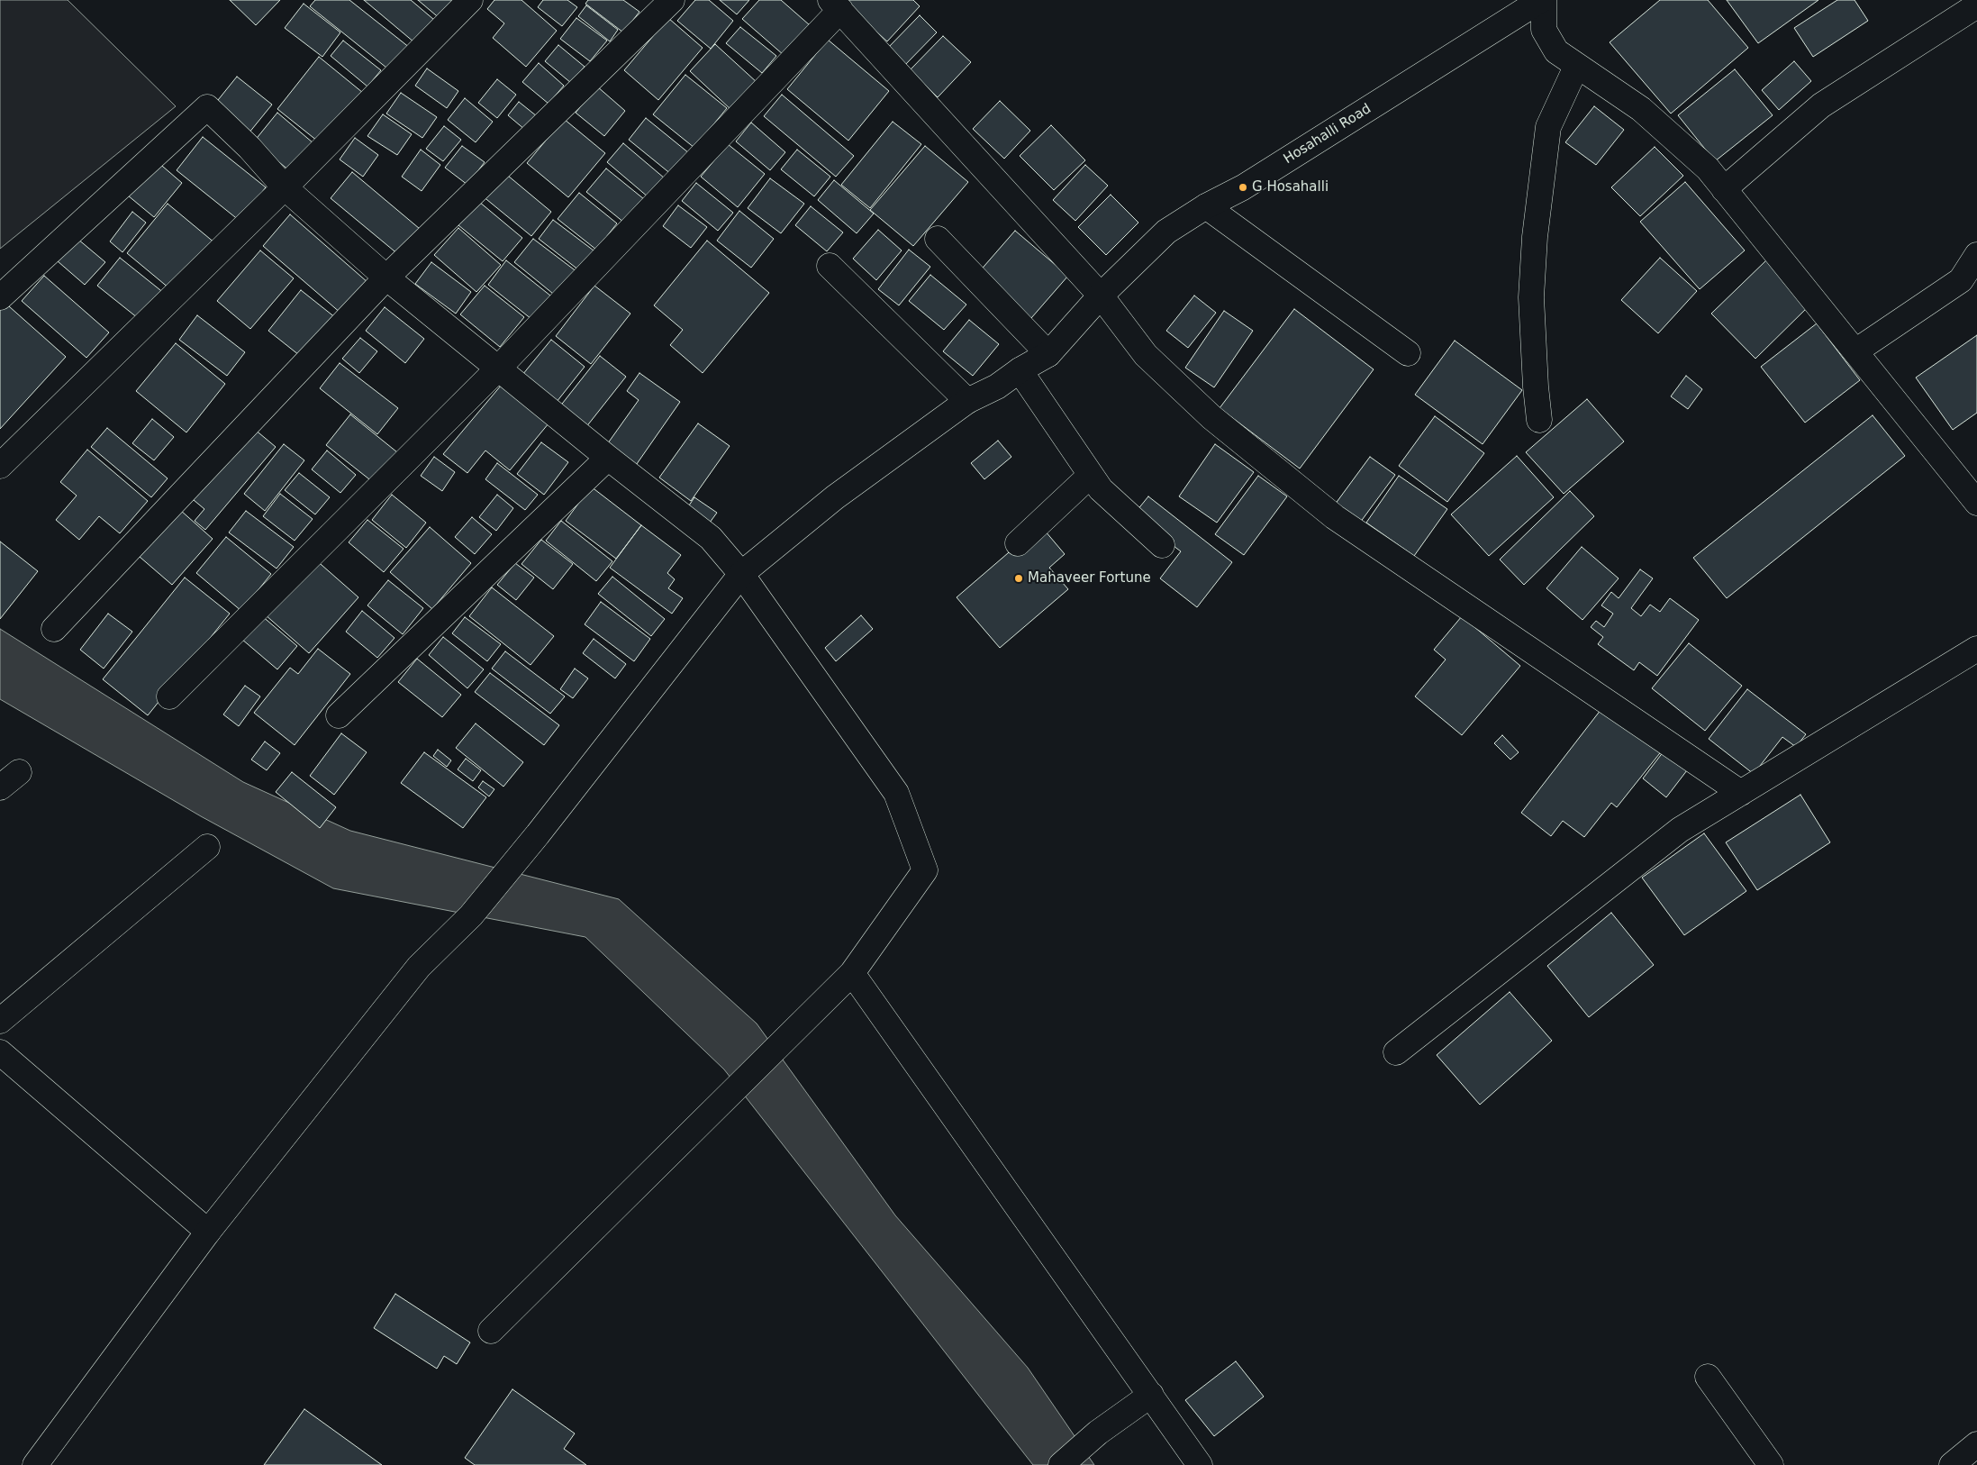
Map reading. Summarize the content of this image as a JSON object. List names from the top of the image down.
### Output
{
  "streets": {
    "street": ["Hosahalli Road"]
  },
  "places": ["G Hosahalli", "Mahaveer Fortune"]
}
